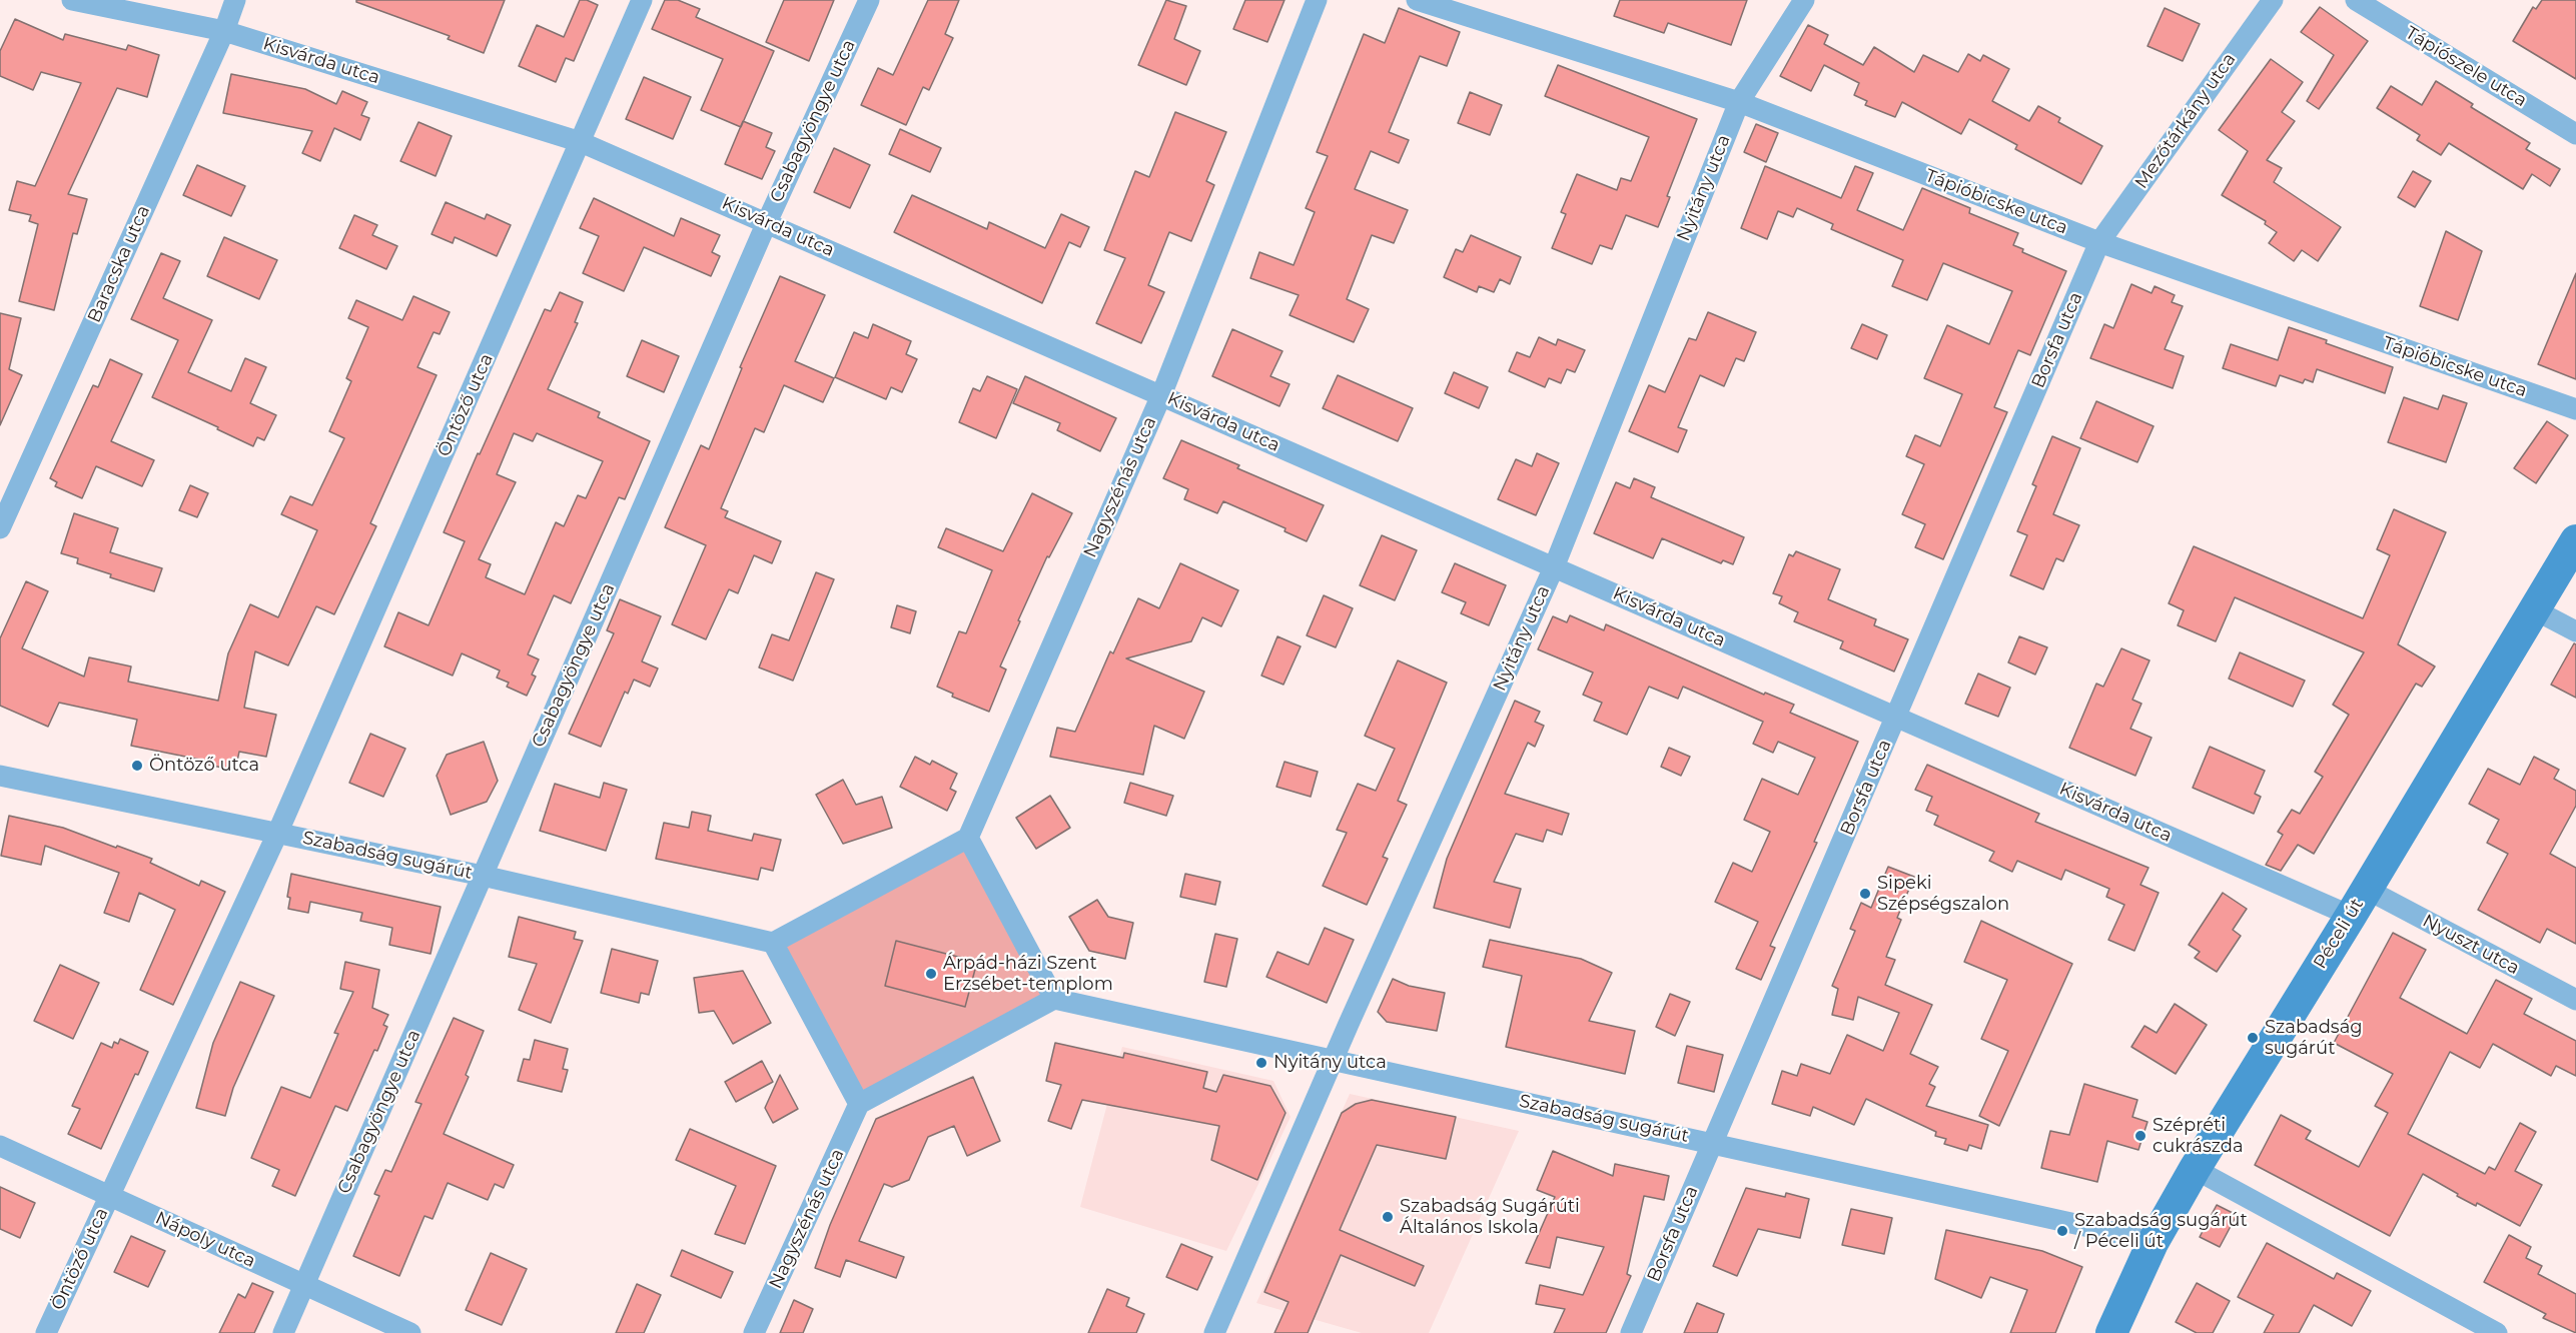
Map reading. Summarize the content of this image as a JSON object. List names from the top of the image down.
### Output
{
  "streets": {
    "main road": ["Péceli út"],
    "street": [
      "Kisvárda utca",
      "Tápiószele utca",
      "Csabagyöngye utca",
      "Mezőtárkány utca",
      "Nyitány utca",
      "Tápióbicske utca",
      "Baracska utca",
      "Borsfa utca",
      "Öntöző utca",
      "Nagyszénás utca",
      "Szabadság sugárút",
      "Nyuszt utca",
      "Nápoly utca"
    ]
  },
  "crossings": [
    ["Kisvárda utca", "Csabagyöngye utca"],
    ["Kisvárda utca", "Nyitány utca"],
    ["Kisvárda utca", "Baracska utca"],
    ["Kisvárda utca", "Borsfa utca"],
    ["Kisvárda utca", "Öntöző utca"],
    ["Kisvárda utca", "Nagyszénás utca"],
    ["Kisvárda utca", "Péceli út"],
    ["Csabagyöngye utca", "Szabadság sugárút"],
    ["Csabagyöngye utca", "Nápoly utca"],
    ["Mezőtárkány utca", "Tápióbicske utca"],
    ["Mezőtárkány utca", "Borsfa utca"],
    ["Nyitány utca", "Tápióbicske utca"],
    ["Nyitány utca", "Szabadság sugárút"],
    ["Tápióbicske utca", "Borsfa utca"],
    ["Borsfa utca", "Szabadság sugárút"],
    ["Öntöző utca", "Szabadság sugárút"],
    ["Öntöző utca", "Nápoly utca"],
    ["Szabadság sugárút", "Péceli út"],
    ["Péceli út", "Nyuszt utca"]
  ],
  "places": [
    "Öntöző utca",
    "Sipeki Szépségszalon",
    "Árpád-házi Szent Erzsébet-templom",
    "Szabadság sugárút",
    "Nyitány utca",
    "Szépréti cukrászda",
    "Szabadság Sugárúti Általános Iskola",
    "Szabadság sugárút / Péceli út"
  ]
}
